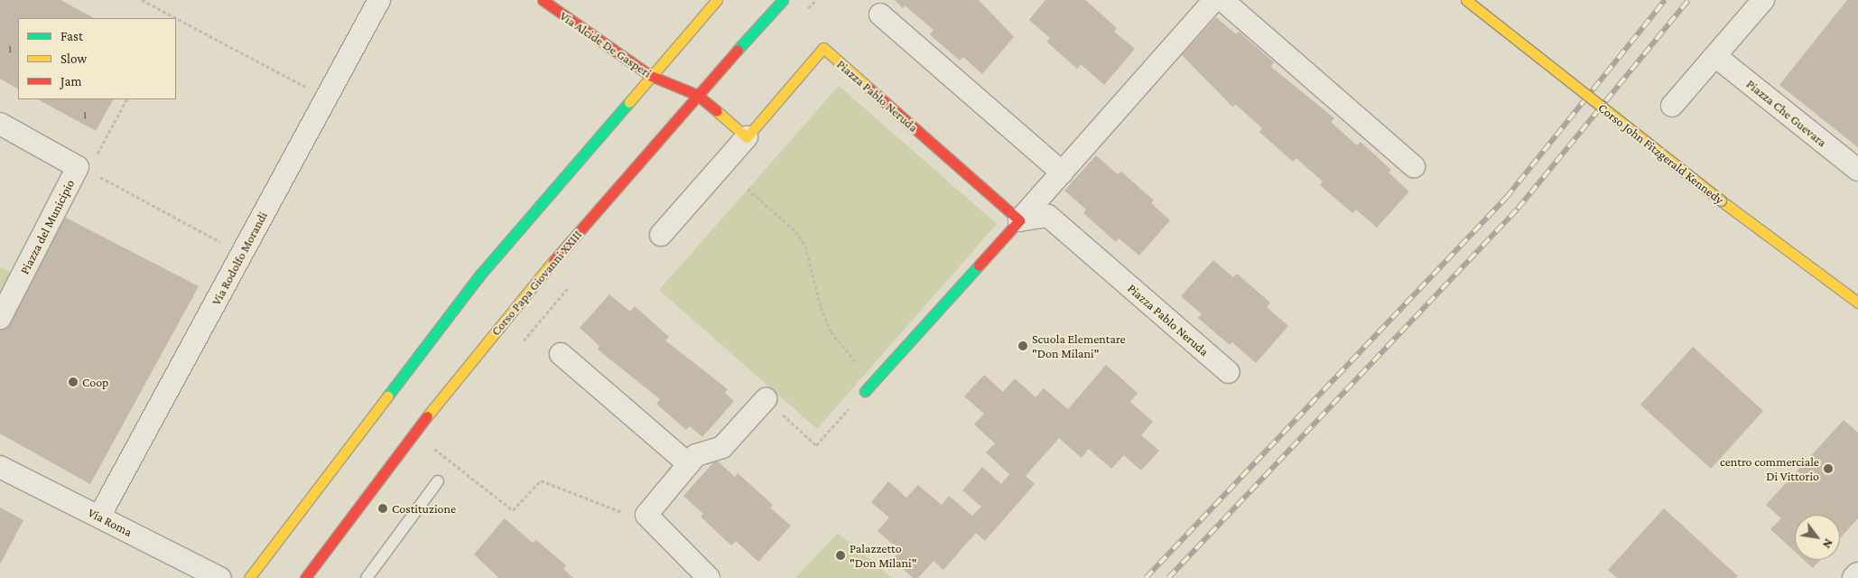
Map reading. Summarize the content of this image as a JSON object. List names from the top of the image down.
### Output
{
  "streets": {
    "street": [
      "Via Alcide De Gasperi",
      "Piazza Pablo Neruda",
      "Piazza Che Guevara",
      "Corso John Fitzgerald Kennedy",
      "Piazza del Municipio",
      "Via Rodolfo Morandi",
      "Corso Papa Giovanni XXIII",
      "Via Roma"
    ]
  },
  "crossings": [
    ["Via Alcide De Gasperi", "Corso Papa Giovanni XXIII"],
    ["Via Rodolfo Morandi", "Via Roma"]
  ],
  "places": [
    "Scuola Elementare \"Don Milani\"",
    "Coop",
    "centro commerciale Di Vittorio",
    "Costituzione",
    "Palazzetto \"Don Milani\""
  ],
  "house_numbers": ["1", "1"],
  "legend": ["Fast", "Slow", "Jam"],
  "north": "bottom right"
}
